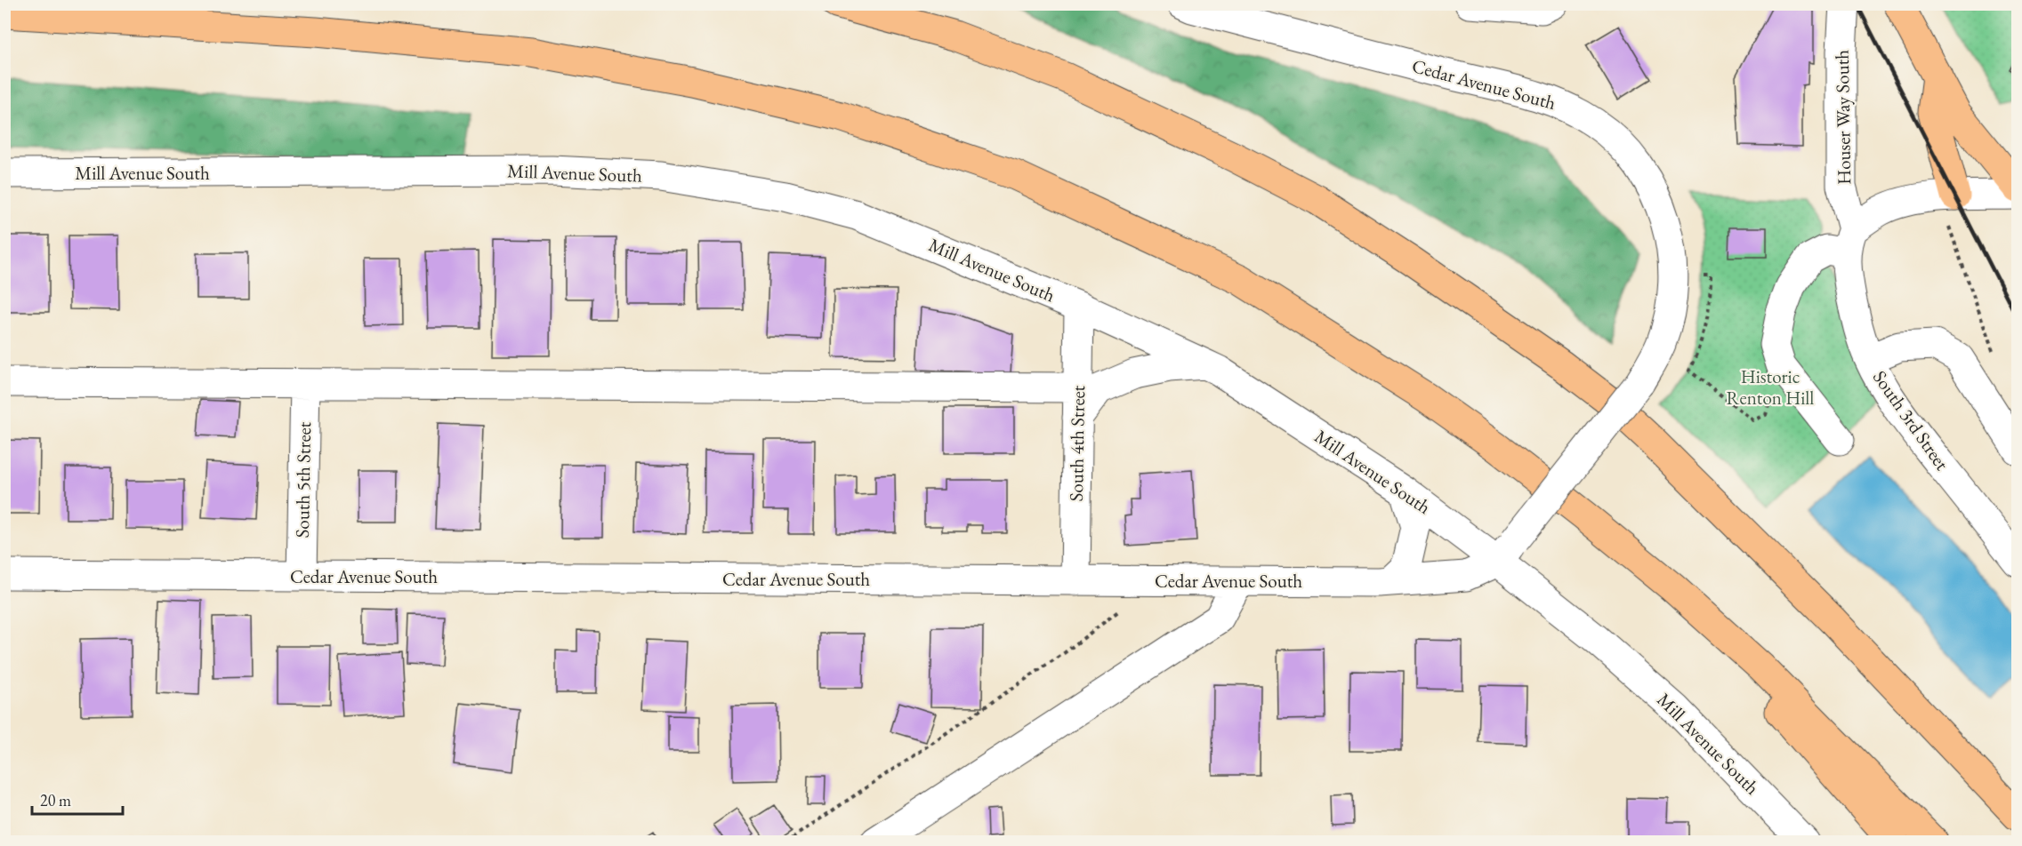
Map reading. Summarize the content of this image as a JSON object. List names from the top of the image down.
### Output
{
  "streets": {
    "street": [
      "Cedar Avenue South",
      "Houser Way South",
      "Mill Avenue South",
      "South 3rd Street",
      "South 4th Street",
      "South 5th Street"
    ]
  },
  "crossings": [
    ["Cedar Avenue South", "Mill Avenue South"],
    ["Cedar Avenue South", "South 4th Street"],
    ["Cedar Avenue South", "South 5th Street"],
    ["Houser Way South", "South 3rd Street"],
    ["Mill Avenue South", "South 4th Street"]
  ],
  "parks": ["Historic Renton Hill"],
  "scale_bar": "20 m"
}
